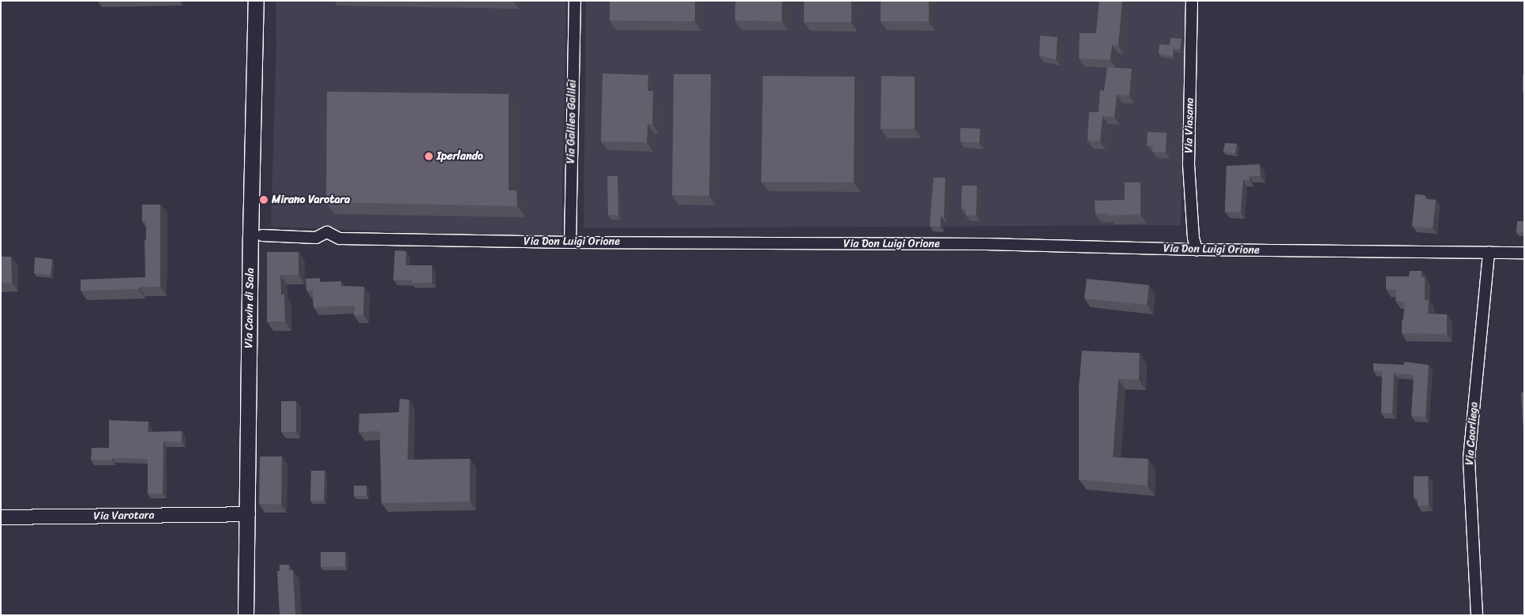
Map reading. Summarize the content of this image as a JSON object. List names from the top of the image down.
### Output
{
  "streets": {
    "main road": ["Via Cavin di Sala"],
    "street": [
      "Via Galileo Galilei",
      "Via Viasana",
      "Via Don Luigi Orione",
      "Via Caorliega",
      "Via Varotara"
    ]
  },
  "crossings": [
    ["Via Galileo Galilei", "Via Don Luigi Orione"],
    ["Via Viasana", "Via Don Luigi Orione"],
    ["Via Don Luigi Orione", "Via Caorliega"],
    ["Via Cavin di Sala", "Via Varotara"]
  ],
  "places": ["Iperlando", "Mirano Varotara"]
}
